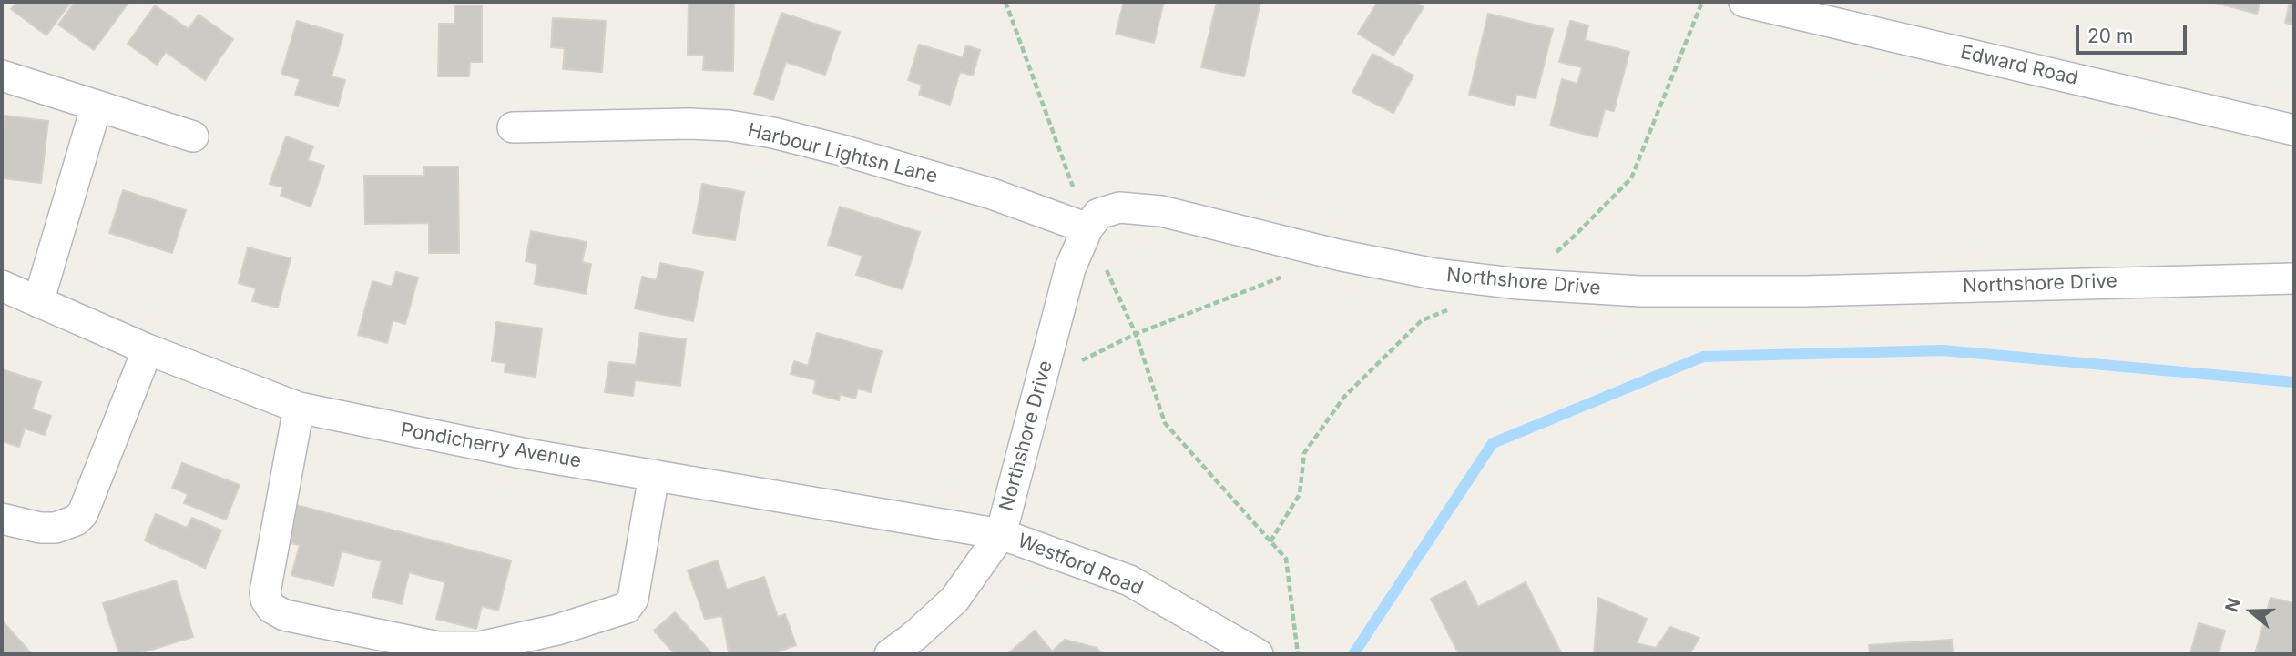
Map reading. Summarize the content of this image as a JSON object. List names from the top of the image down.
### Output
{
  "streets": {
    "street": [
      "Edward Road",
      "Harbour Lightsn Lane",
      "Northshore Drive",
      "Pondicherry Avenue",
      "Westford Road"
    ]
  },
  "crossings": [
    ["Harbour Lightsn Lane", "Northshore Drive"],
    ["Northshore Drive", "Pondicherry Avenue"],
    ["Northshore Drive", "Westford Road"],
    ["Pondicherry Avenue", "Westford Road"]
  ],
  "scale_bar": "20 m",
  "north": "left"
}
